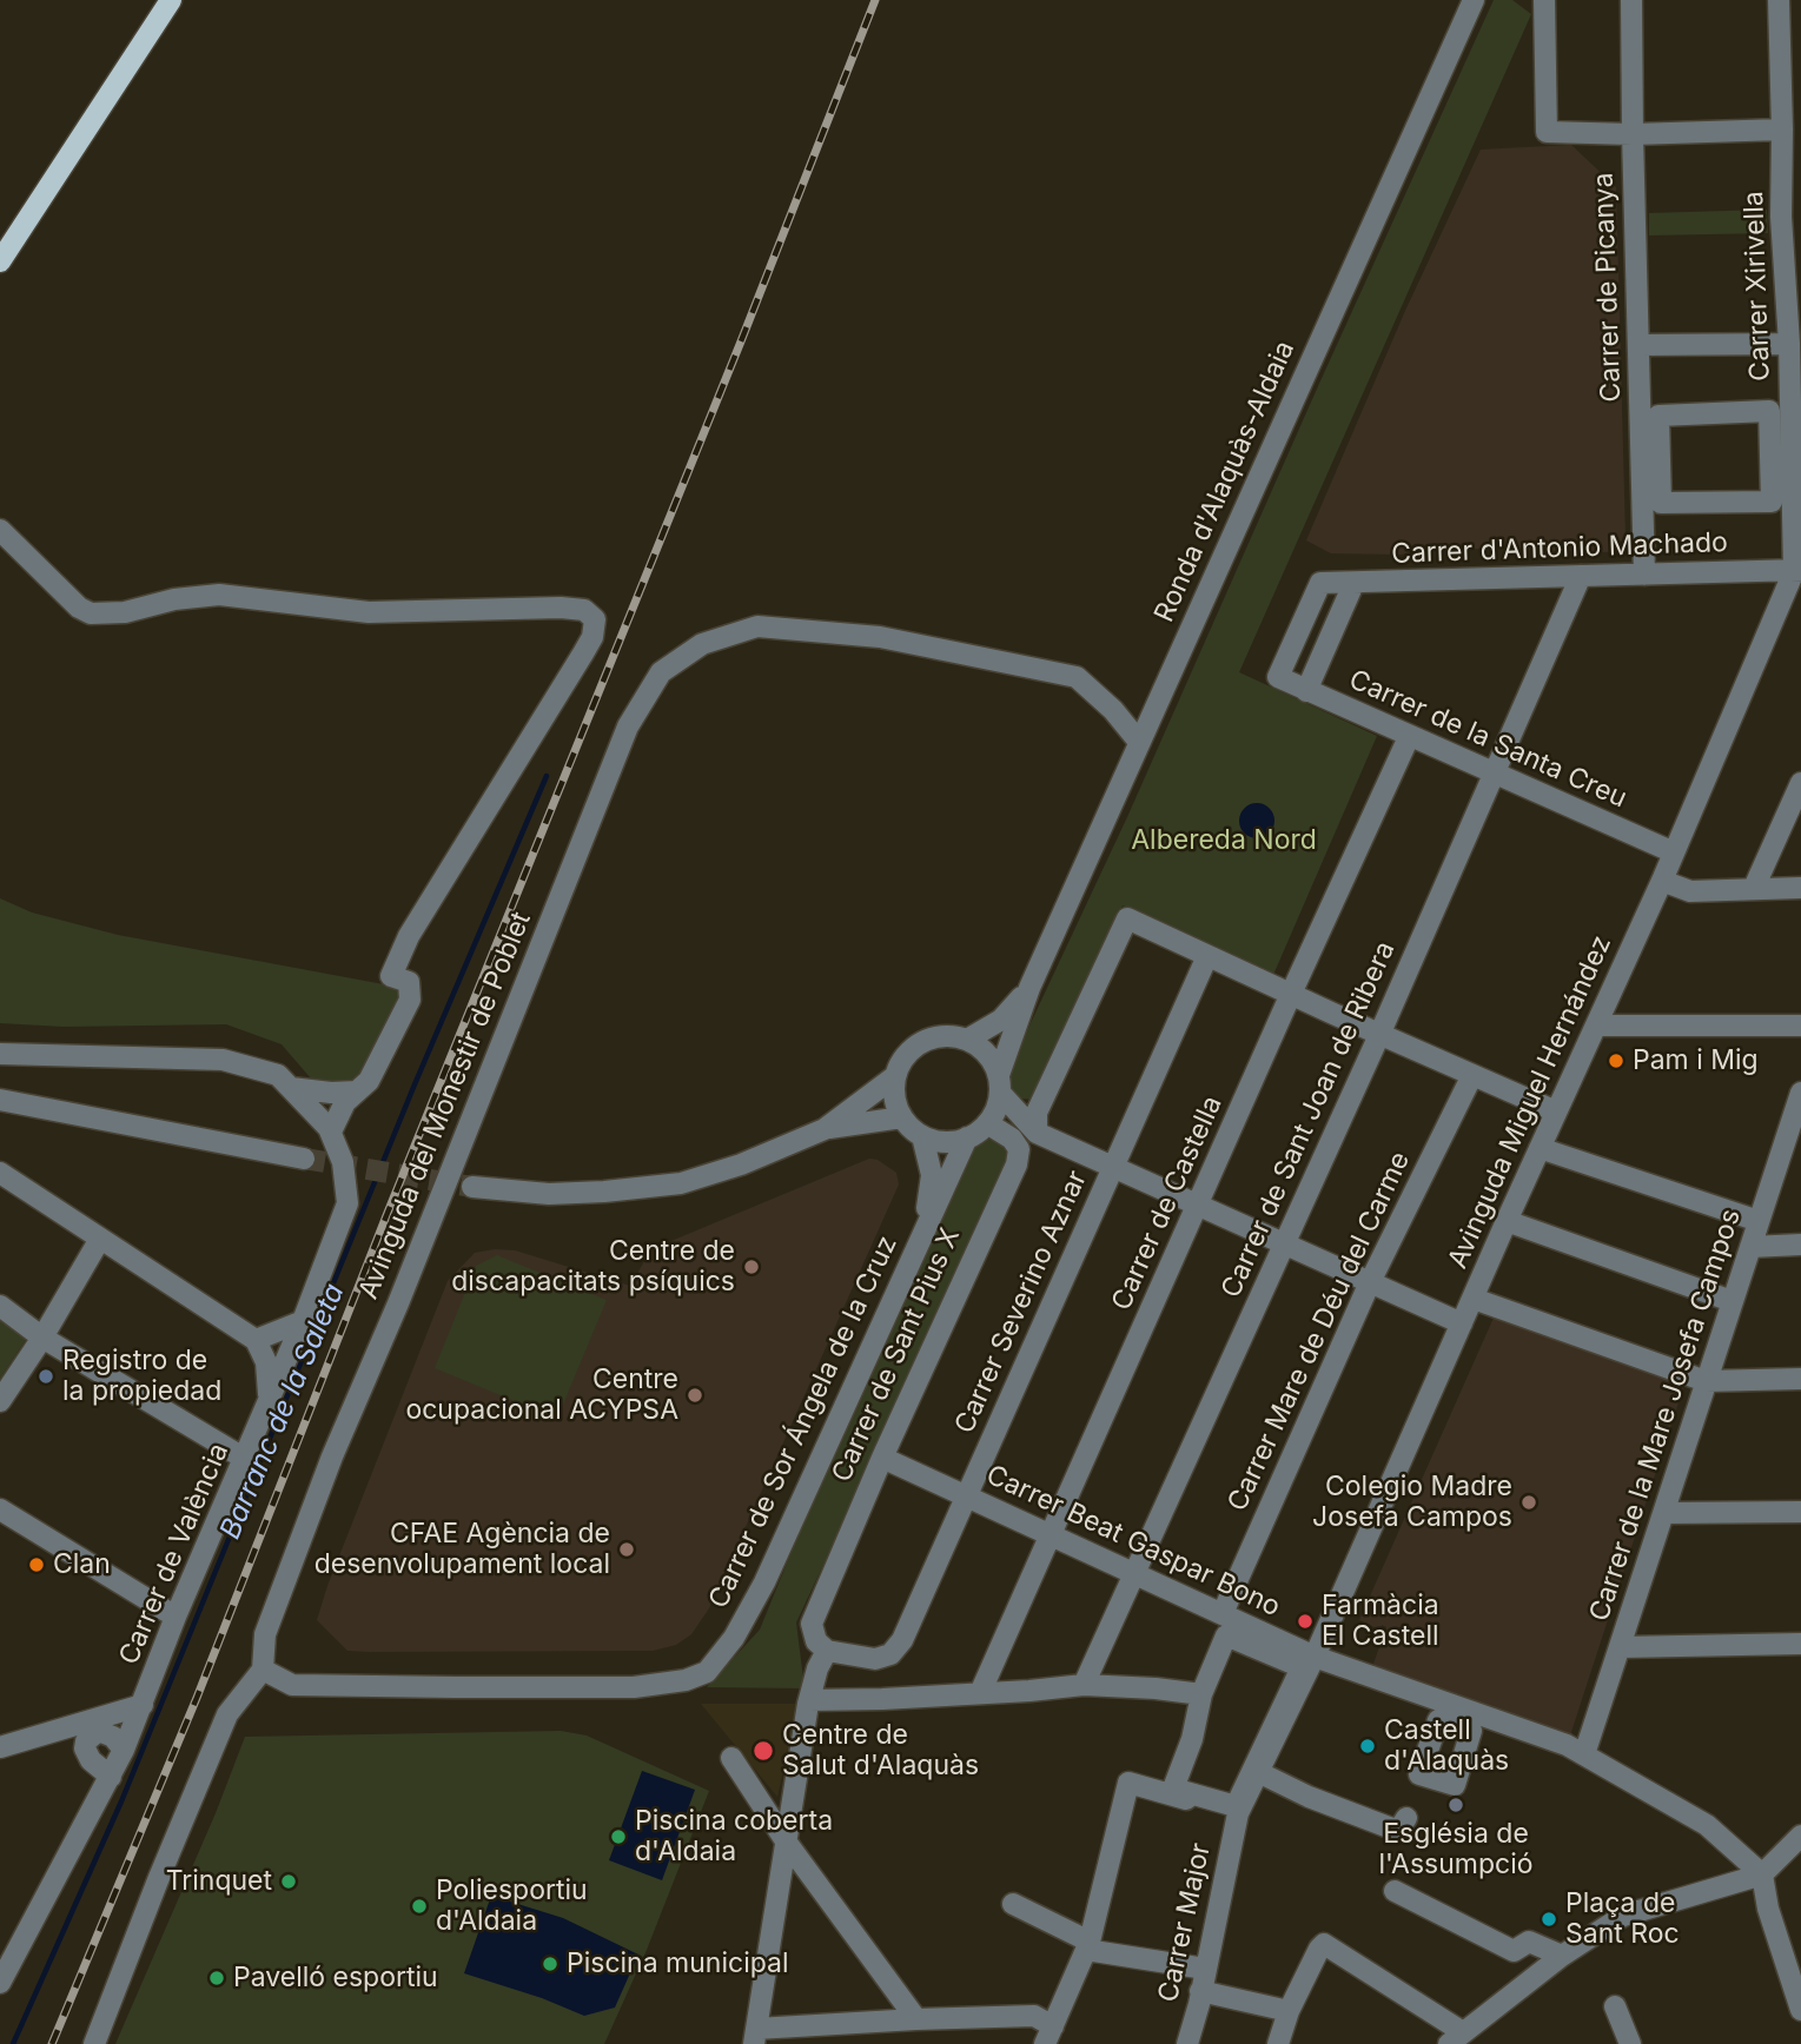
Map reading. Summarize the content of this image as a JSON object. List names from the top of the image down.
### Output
{
  "streets": {
    "street": [
      "Carrer Xirivella",
      "Carrer de Picanya",
      "Ronda d'Alaquàs-Aldaia",
      "Carrer d'Antonio Machado",
      "Carrer de la Santa Creu",
      "Avinguda Miguel Hernández",
      "Avinguda del Monestir de Poblet",
      "Carrer de Sant Joan de Ribera",
      "Carrer de Castella",
      "Carrer Severino Aznar",
      "Carrer Mare de Déu del Carme",
      "Carrer de Sant Pius X",
      "Carrer de la Mare Josefa Campos",
      "Carrer de Sor Ángela de la Cruz",
      "Carrer Beat Gaspar Bono",
      "Carrer de València",
      "Carrer Major"
    ]
  },
  "crossings": [
    ["Carrer Xirivella", "Carrer d'Antonio Machado"],
    ["Carrer Xirivella", "Avinguda Miguel Hernández"],
    ["Carrer de Picanya", "Carrer d'Antonio Machado"],
    ["Ronda d'Alaquàs-Aldaia", "Avinguda del Monestir de Poblet"],
    ["Ronda d'Alaquàs-Aldaia", "Carrer de Sant Pius X"],
    ["Ronda d'Alaquàs-Aldaia", "Carrer de Sor Ángela de la Cruz"],
    ["Carrer d'Antonio Machado", "Carrer de la Santa Creu"],
    ["Carrer d'Antonio Machado", "Avinguda Miguel Hernández"],
    ["Carrer d'Antonio Machado", "Carrer de Sant Joan de Ribera"],
    ["Carrer de la Santa Creu", "Avinguda Miguel Hernández"],
    ["Carrer de la Santa Creu", "Carrer de Sant Joan de Ribera"],
    ["Carrer de la Santa Creu", "Carrer de Castella"],
    ["Avinguda Miguel Hernández", "Carrer Beat Gaspar Bono"],
    ["Avinguda Miguel Hernández", "Carrer Major"],
    ["Avinguda del Monestir de Poblet", "Carrer de Sor Ángela de la Cruz"],
    ["Carrer de Sant Joan de Ribera", "Carrer Beat Gaspar Bono"],
    ["Carrer de Castella", "Carrer Beat Gaspar Bono"],
    ["Carrer Severino Aznar", "Carrer de Sant Pius X"],
    ["Carrer Severino Aznar", "Carrer Beat Gaspar Bono"],
    ["Carrer Mare de Déu del Carme", "Carrer Beat Gaspar Bono"],
    ["Carrer de Sant Pius X", "Carrer de Sor Ángela de la Cruz"],
    ["Carrer de Sant Pius X", "Carrer Beat Gaspar Bono"],
    ["Carrer de la Mare Josefa Campos", "Carrer Beat Gaspar Bono"]
  ],
  "water": ["Barranc de la Saleta"],
  "parks": ["Albereda Nord"],
  "places": [
    "Pam i Mig",
    "Centre de discapacitats psíquics",
    "Registro de la propiedad",
    "Centre ocupacional ACYPSA",
    "Colegio Madre Josefa Campos",
    "CFAE Agència de desenvolupament local",
    "Clan",
    "Farmàcia El Castell",
    "Castell d'Alaquàs",
    "Centre de Salut d'Alaquàs",
    "Església de l'Assumpció",
    "Piscina coberta d'Aldaia",
    "Trinquet",
    "Poliesportiu d'Aldaia",
    "Plaça de Sant Roc",
    "Piscina municipal",
    "Pavelló esportiu"
  ]
}
